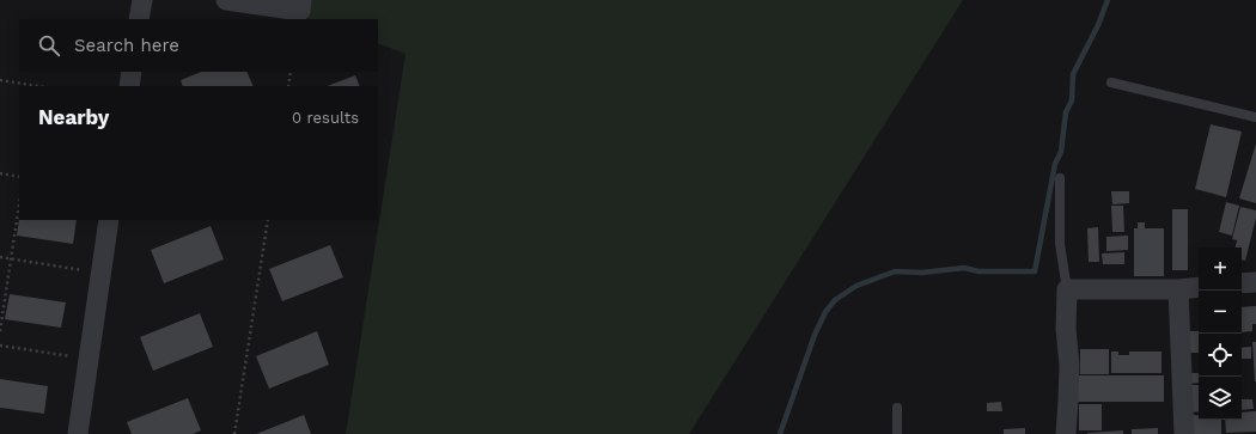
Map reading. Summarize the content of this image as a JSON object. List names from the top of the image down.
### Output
{
  "page": {
    "search": "Search here",
    "heading": ["Nearby", "0 results"],
    "map_buttons": ["+", "−"]
  }
}
